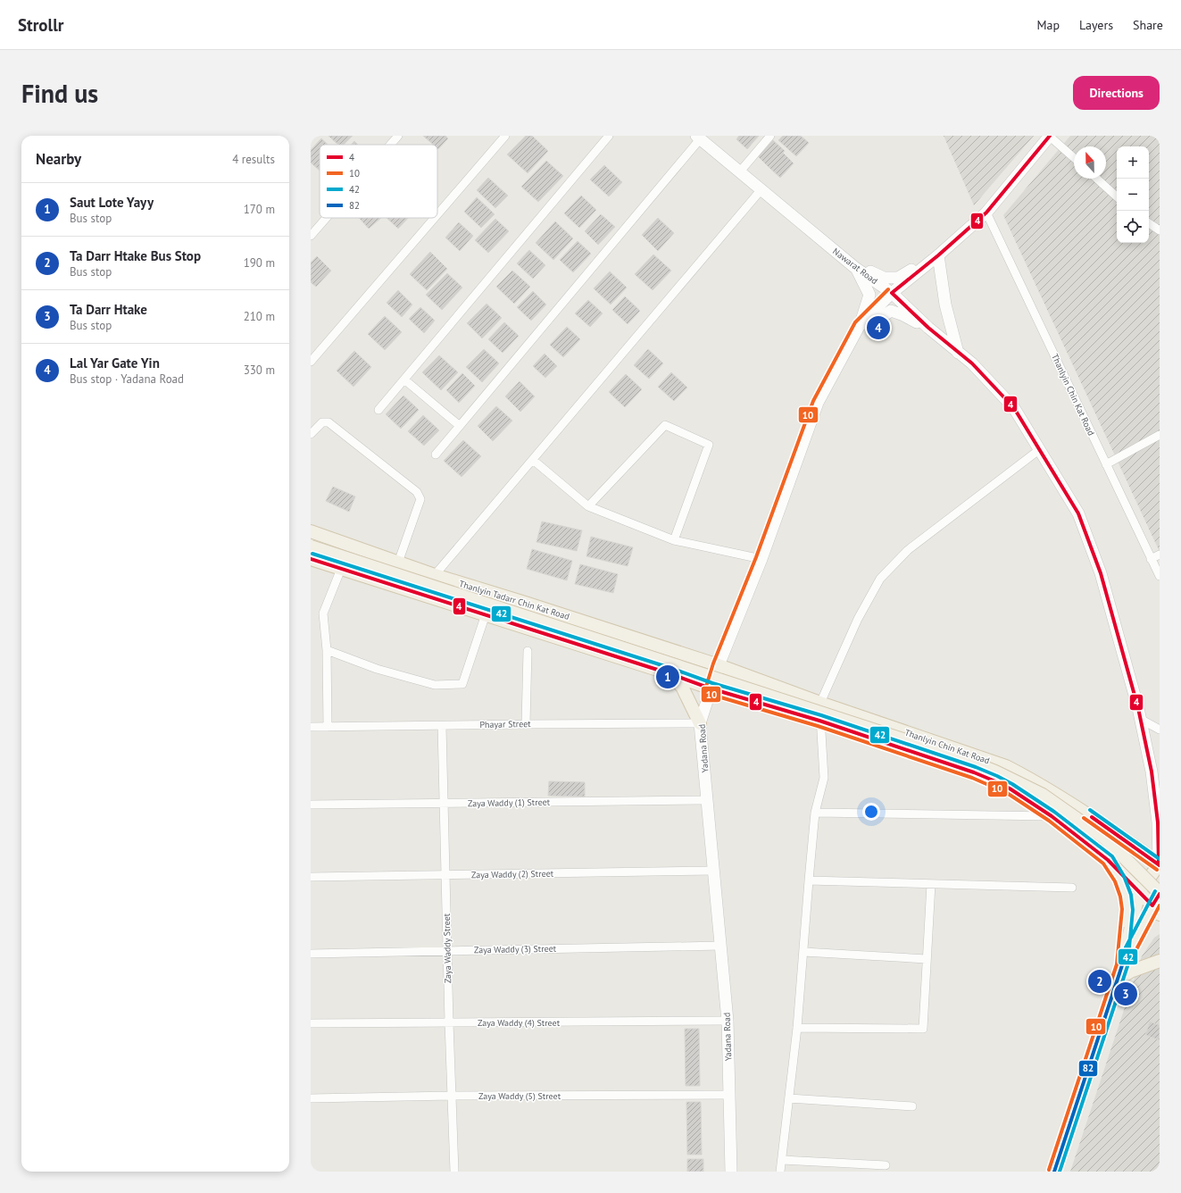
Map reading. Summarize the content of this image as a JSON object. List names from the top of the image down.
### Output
{
  "streets": {
    "main road": [
      "Nawarat Road",
      "Thanlyin Chin Kat Road",
      "Thanlyin Tadarr Chin Kat Road",
      "Yadana Road"
    ],
    "street": [
      "Phayar Street",
      "Zaya Waddy (1) Street",
      "Zaya Waddy (2) Street",
      "Zaya Waddy Street",
      "Zaya Waddy (3) Street",
      "Zaya Waddy (4) Street",
      "Zaya Waddy (5) Street"
    ]
  },
  "crossings": [
    ["Nawarat Road", "Thanlyin Chin Kat Road"],
    ["Nawarat Road", "Yadana Road"],
    ["Thanlyin Chin Kat Road", "Thanlyin Tadarr Chin Kat Road"],
    ["Thanlyin Chin Kat Road", "Yadana Road"],
    ["Thanlyin Tadarr Chin Kat Road", "Yadana Road"],
    ["Phayar Street", "Yadana Road"],
    ["Phayar Street", "Zaya Waddy Street"],
    ["Yadana Road", "Zaya Waddy (1) Street"],
    ["Yadana Road", "Zaya Waddy (2) Street"],
    ["Yadana Road", "Zaya Waddy (3) Street"],
    ["Yadana Road", "Zaya Waddy (4) Street"],
    ["Yadana Road", "Zaya Waddy (5) Street"],
    ["Zaya Waddy (1) Street", "Zaya Waddy Street"],
    ["Zaya Waddy (2) Street", "Zaya Waddy Street"],
    ["Zaya Waddy Street", "Zaya Waddy (3) Street"],
    ["Zaya Waddy Street", "Zaya Waddy (4) Street"],
    ["Zaya Waddy Street", "Zaya Waddy (5) Street"]
  ],
  "lines": [
    "transit line 4",
    "transit line 10",
    "transit line 42",
    "transit line 82"
  ],
  "legend": [
    "4",
    "10",
    "42",
    "82"
  ],
  "north": "top",
  "page": {
    "header": "Strollr",
    "nav": ["Map", "Layers", "Share"],
    "buttons": "Directions",
    "title": "Find us",
    "heading": ["Nearby", "4 results"],
    "map_buttons": ["+", "−"],
    "list": [
      {
        "mark": "1",
        "name": "Saut Lote Yayy",
        "note": "Bus stop",
        "value": "170 m"
      },
      {
        "mark": "2",
        "name": "Ta Darr Htake Bus Stop",
        "note": "Bus stop",
        "value": "190 m"
      },
      {
        "mark": "3",
        "name": "Ta Darr Htake",
        "note": "Bus stop",
        "value": "210 m"
      },
      {
        "mark": "4",
        "name": "Lal Yar Gate Yin",
        "note": "Bus stop · Yadana Road",
        "value": "330 m"
      }
    ],
    "pins": [
      "4",
      "1",
      "2",
      "3"
    ]
  }
}
